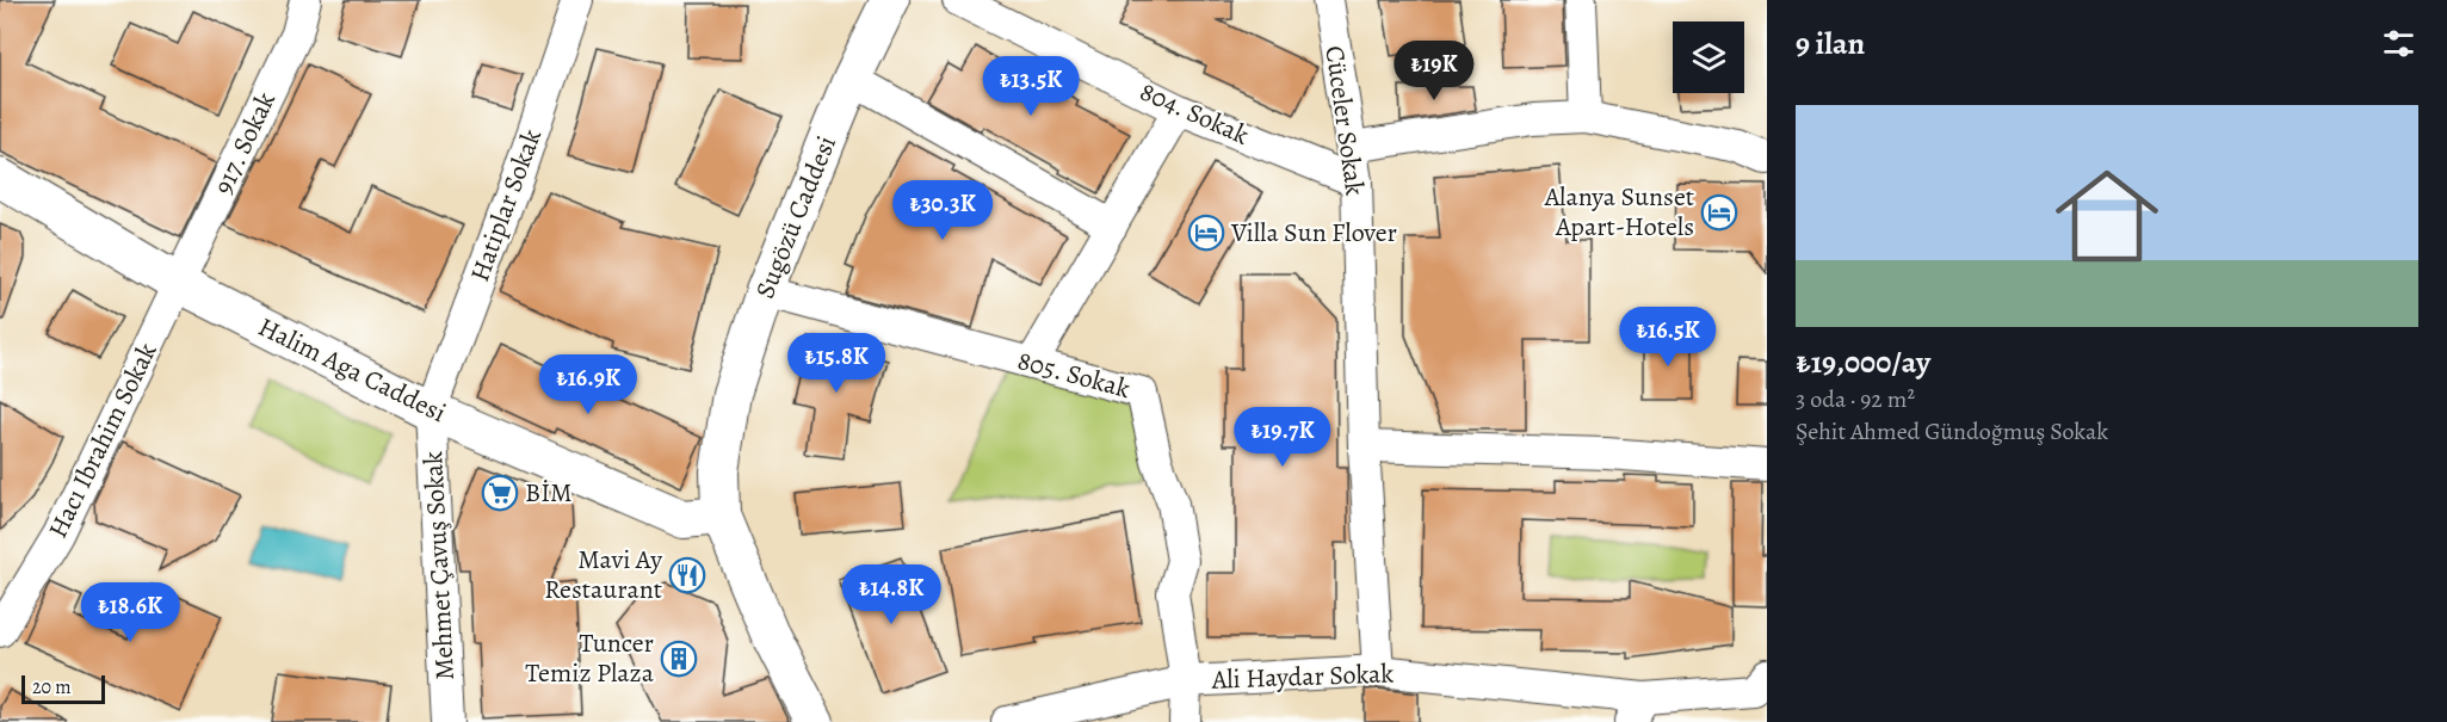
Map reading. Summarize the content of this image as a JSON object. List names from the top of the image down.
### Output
{
  "streets": {
    "street": [
      "804. Sokak",
      "Cüceler Sokak",
      "917. Sokak",
      "Hatiplar Sokak",
      "Sugözü Caddesi",
      "Halim Aga Caddesi",
      "805. Sokak",
      "Hacı Ibrahim Sokak",
      "Mehmet Çavuş Sokak",
      "Ali Haydar Sokak"
    ]
  },
  "crossings": [
    ["804. Sokak", "Cüceler Sokak"],
    ["Cüceler Sokak", "Ali Haydar Sokak"],
    ["917. Sokak", "Halim Aga Caddesi"],
    ["917. Sokak", "Hacı Ibrahim Sokak"],
    ["Hatiplar Sokak", "Halim Aga Caddesi"],
    ["Hatiplar Sokak", "Mehmet Çavuş Sokak"],
    ["Sugözü Caddesi", "Halim Aga Caddesi"],
    ["Sugözü Caddesi", "805. Sokak"],
    ["Halim Aga Caddesi", "Hacı Ibrahim Sokak"],
    ["Halim Aga Caddesi", "Mehmet Çavuş Sokak"],
    ["805. Sokak", "Ali Haydar Sokak"]
  ],
  "places": {
    "hotel": ["Alanya Sunset Apart-Hotels", "Villa Sun Flover"],
    "supermarket": ["BİM"],
    "restaurant": ["Mavi Ay Restaurant"],
    "building": ["Tuncer Temiz Plaza"]
  },
  "scale_bar": "20 m",
  "page": {
    "heading": "9 ilan",
    "price": [
      "₺19K",
      "₺13.5K",
      "₺30.3K",
      "₺16.5K",
      "₺15.8K",
      "₺16.9K",
      "₺19.7K",
      "₺14.8K",
      "₺18.6K"
    ],
    "list": [
      {
        "name": "₺19,000/ay",
        "note": "3 oda · 92 m² · Şehit Ahmed Gündoğmuş Sokak"
      }
    ],
    "scale": "20 m"
  }
}
